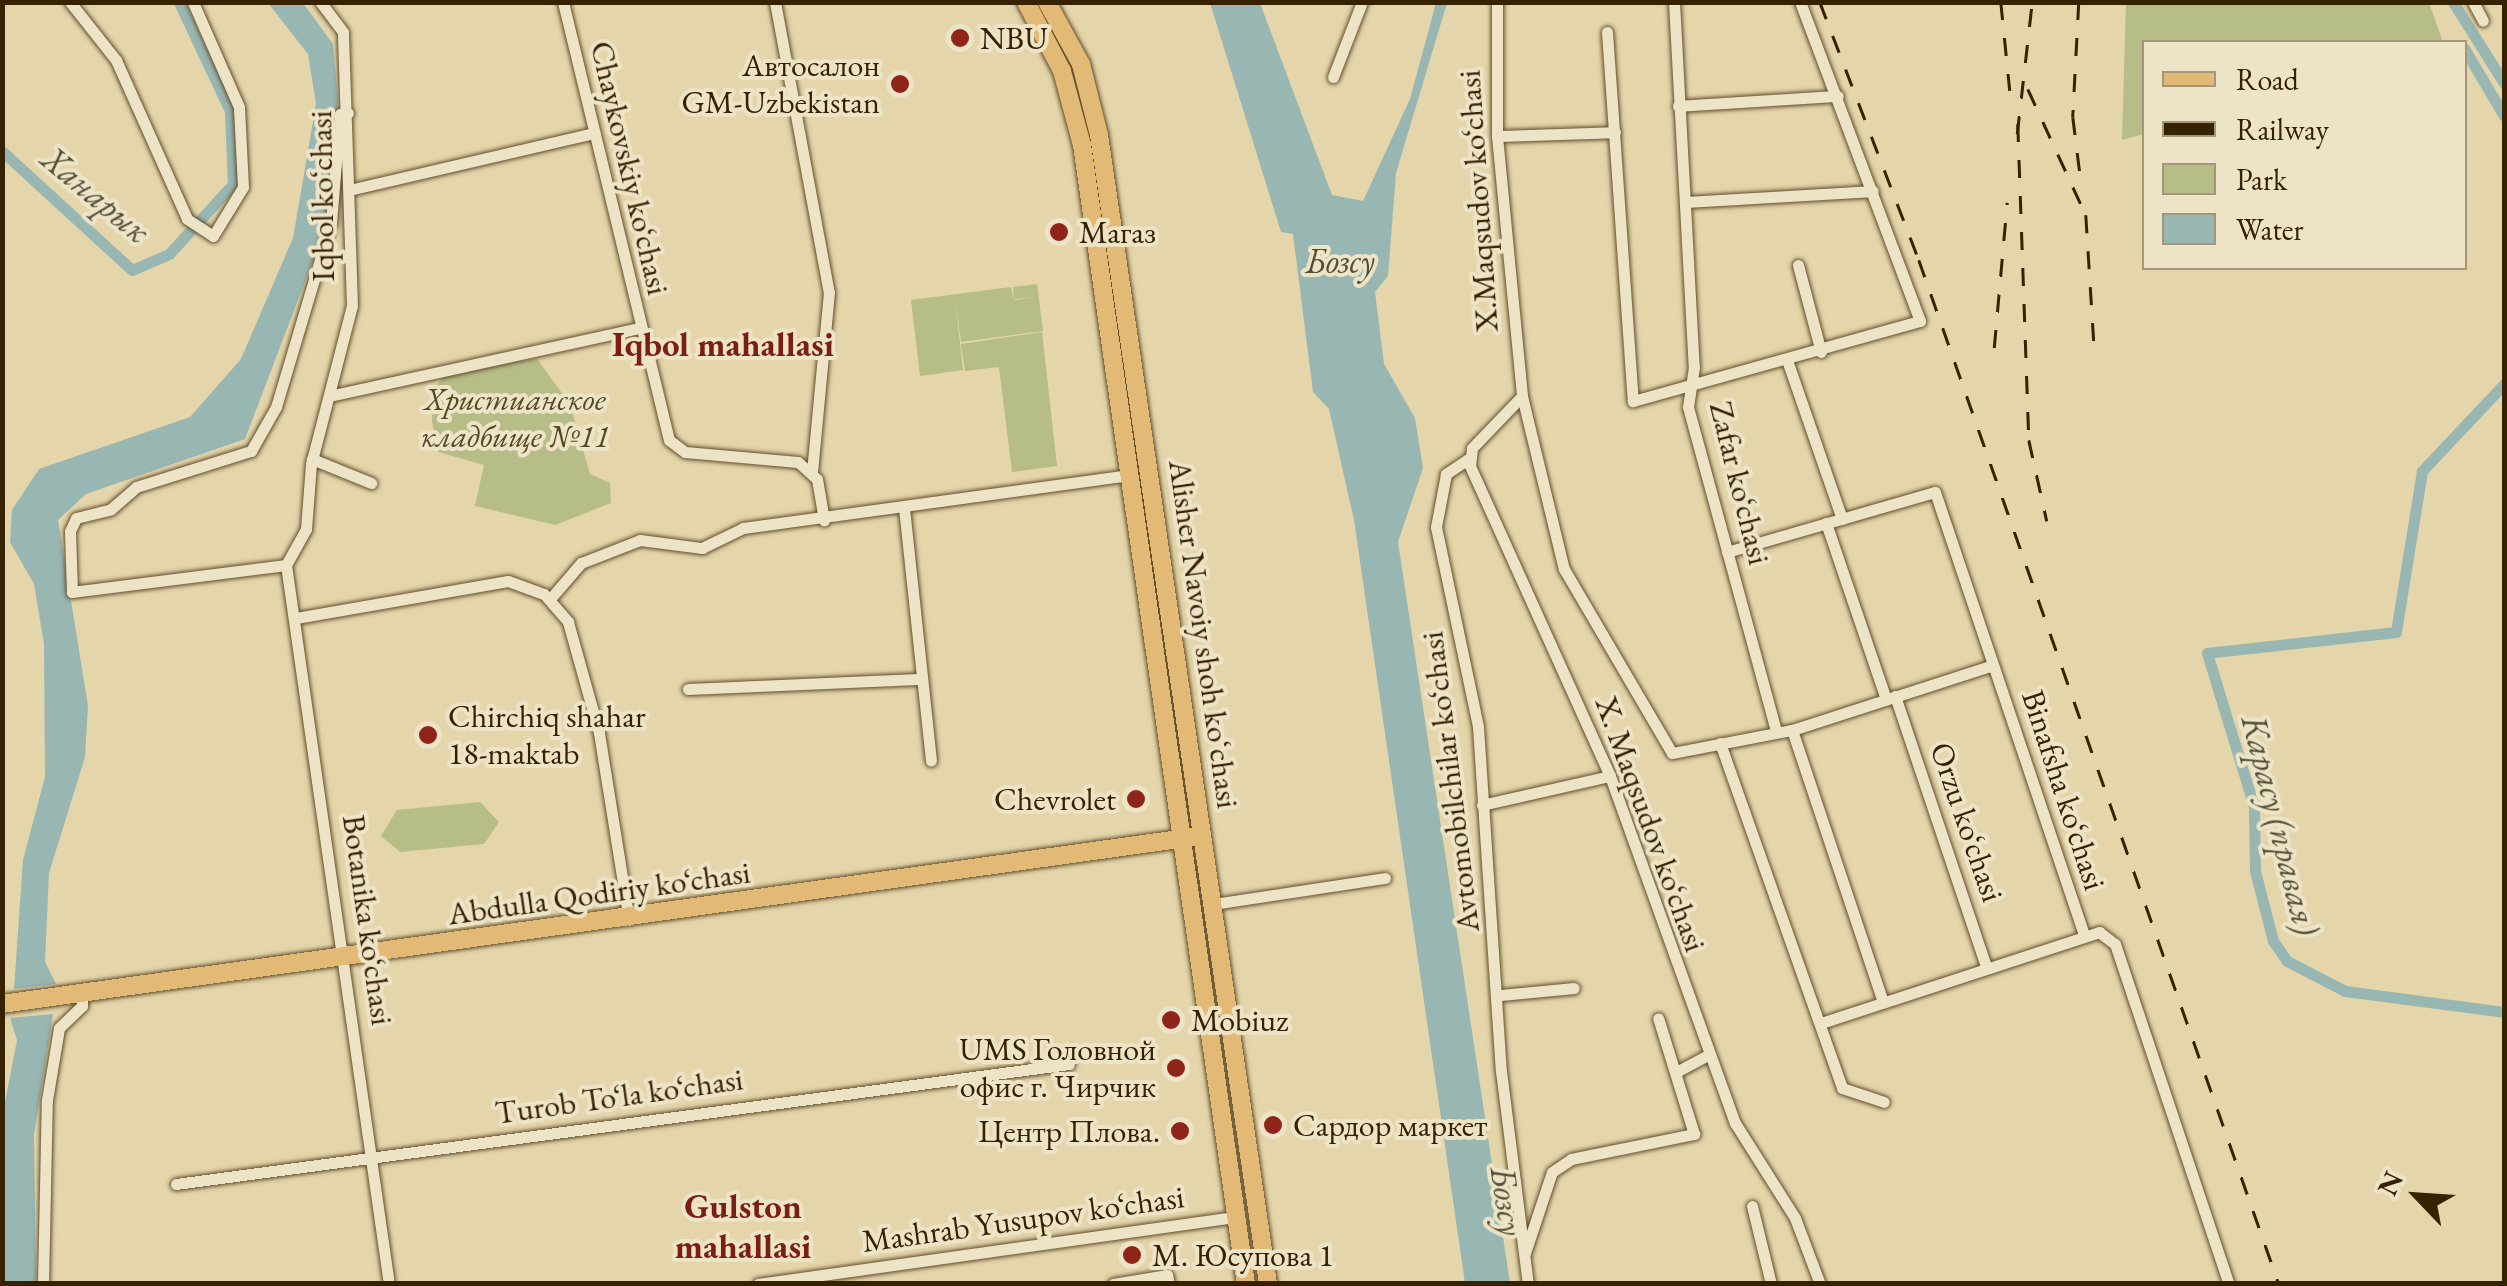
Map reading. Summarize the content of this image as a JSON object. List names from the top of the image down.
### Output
{
  "streets": {
    "main road": ["Alisher Navoiy shoh koʻchasi", "Abdulla Qodiriy ko‘chasi"],
    "street": [
      "Chaykovskiy ko‘chasi",
      "Iqbol koʻchasi",
      "X.Maqsudov ko‘chasi",
      "Zafar ko‘chasi",
      "Avtomobilchilar ko‘chasi",
      "Binafsha ko‘chasi",
      "Orzu ko‘chasi",
      "X. Maqsudov ko‘chasi",
      "Botanika ko‘chasi",
      "Turob To‘la ko‘chasi",
      "Mashrab Yusupov ko‘chasi"
    ]
  },
  "crossings": [
    ["Iqbol koʻchasi", "Botanika ko‘chasi"],
    ["Alisher Navoiy shoh koʻchasi", "Abdulla Qodiriy ko‘chasi"],
    ["Alisher Navoiy shoh koʻchasi", "Mashrab Yusupov ko‘chasi"],
    ["Avtomobilchilar ko‘chasi", "X. Maqsudov ko‘chasi"],
    ["Abdulla Qodiriy ko‘chasi", "Botanika ko‘chasi"],
    ["Botanika ko‘chasi", "Turob To‘la ko‘chasi"]
  ],
  "districts": ["Iqbol mahallasi", "Gulston mahallasi"],
  "water": ["Ханарык", "Бозсу", "Карасу (правая)"],
  "parks": ["Христианское кладбище №11"],
  "places": [
    "NBU",
    "Автосалон GM-Uzbekistan",
    "Магаз",
    "Chirchiq shahar 18-maktab",
    "Chevrolet",
    "Mobiuz",
    "UMS Головной офис г. Чирчик",
    "Сардор маркет",
    "Центр Плова.",
    "М. Юсупова 1"
  ],
  "legend": [
    "Road",
    "Railway",
    "Park",
    "Water"
  ],
  "north": "top left"
}
